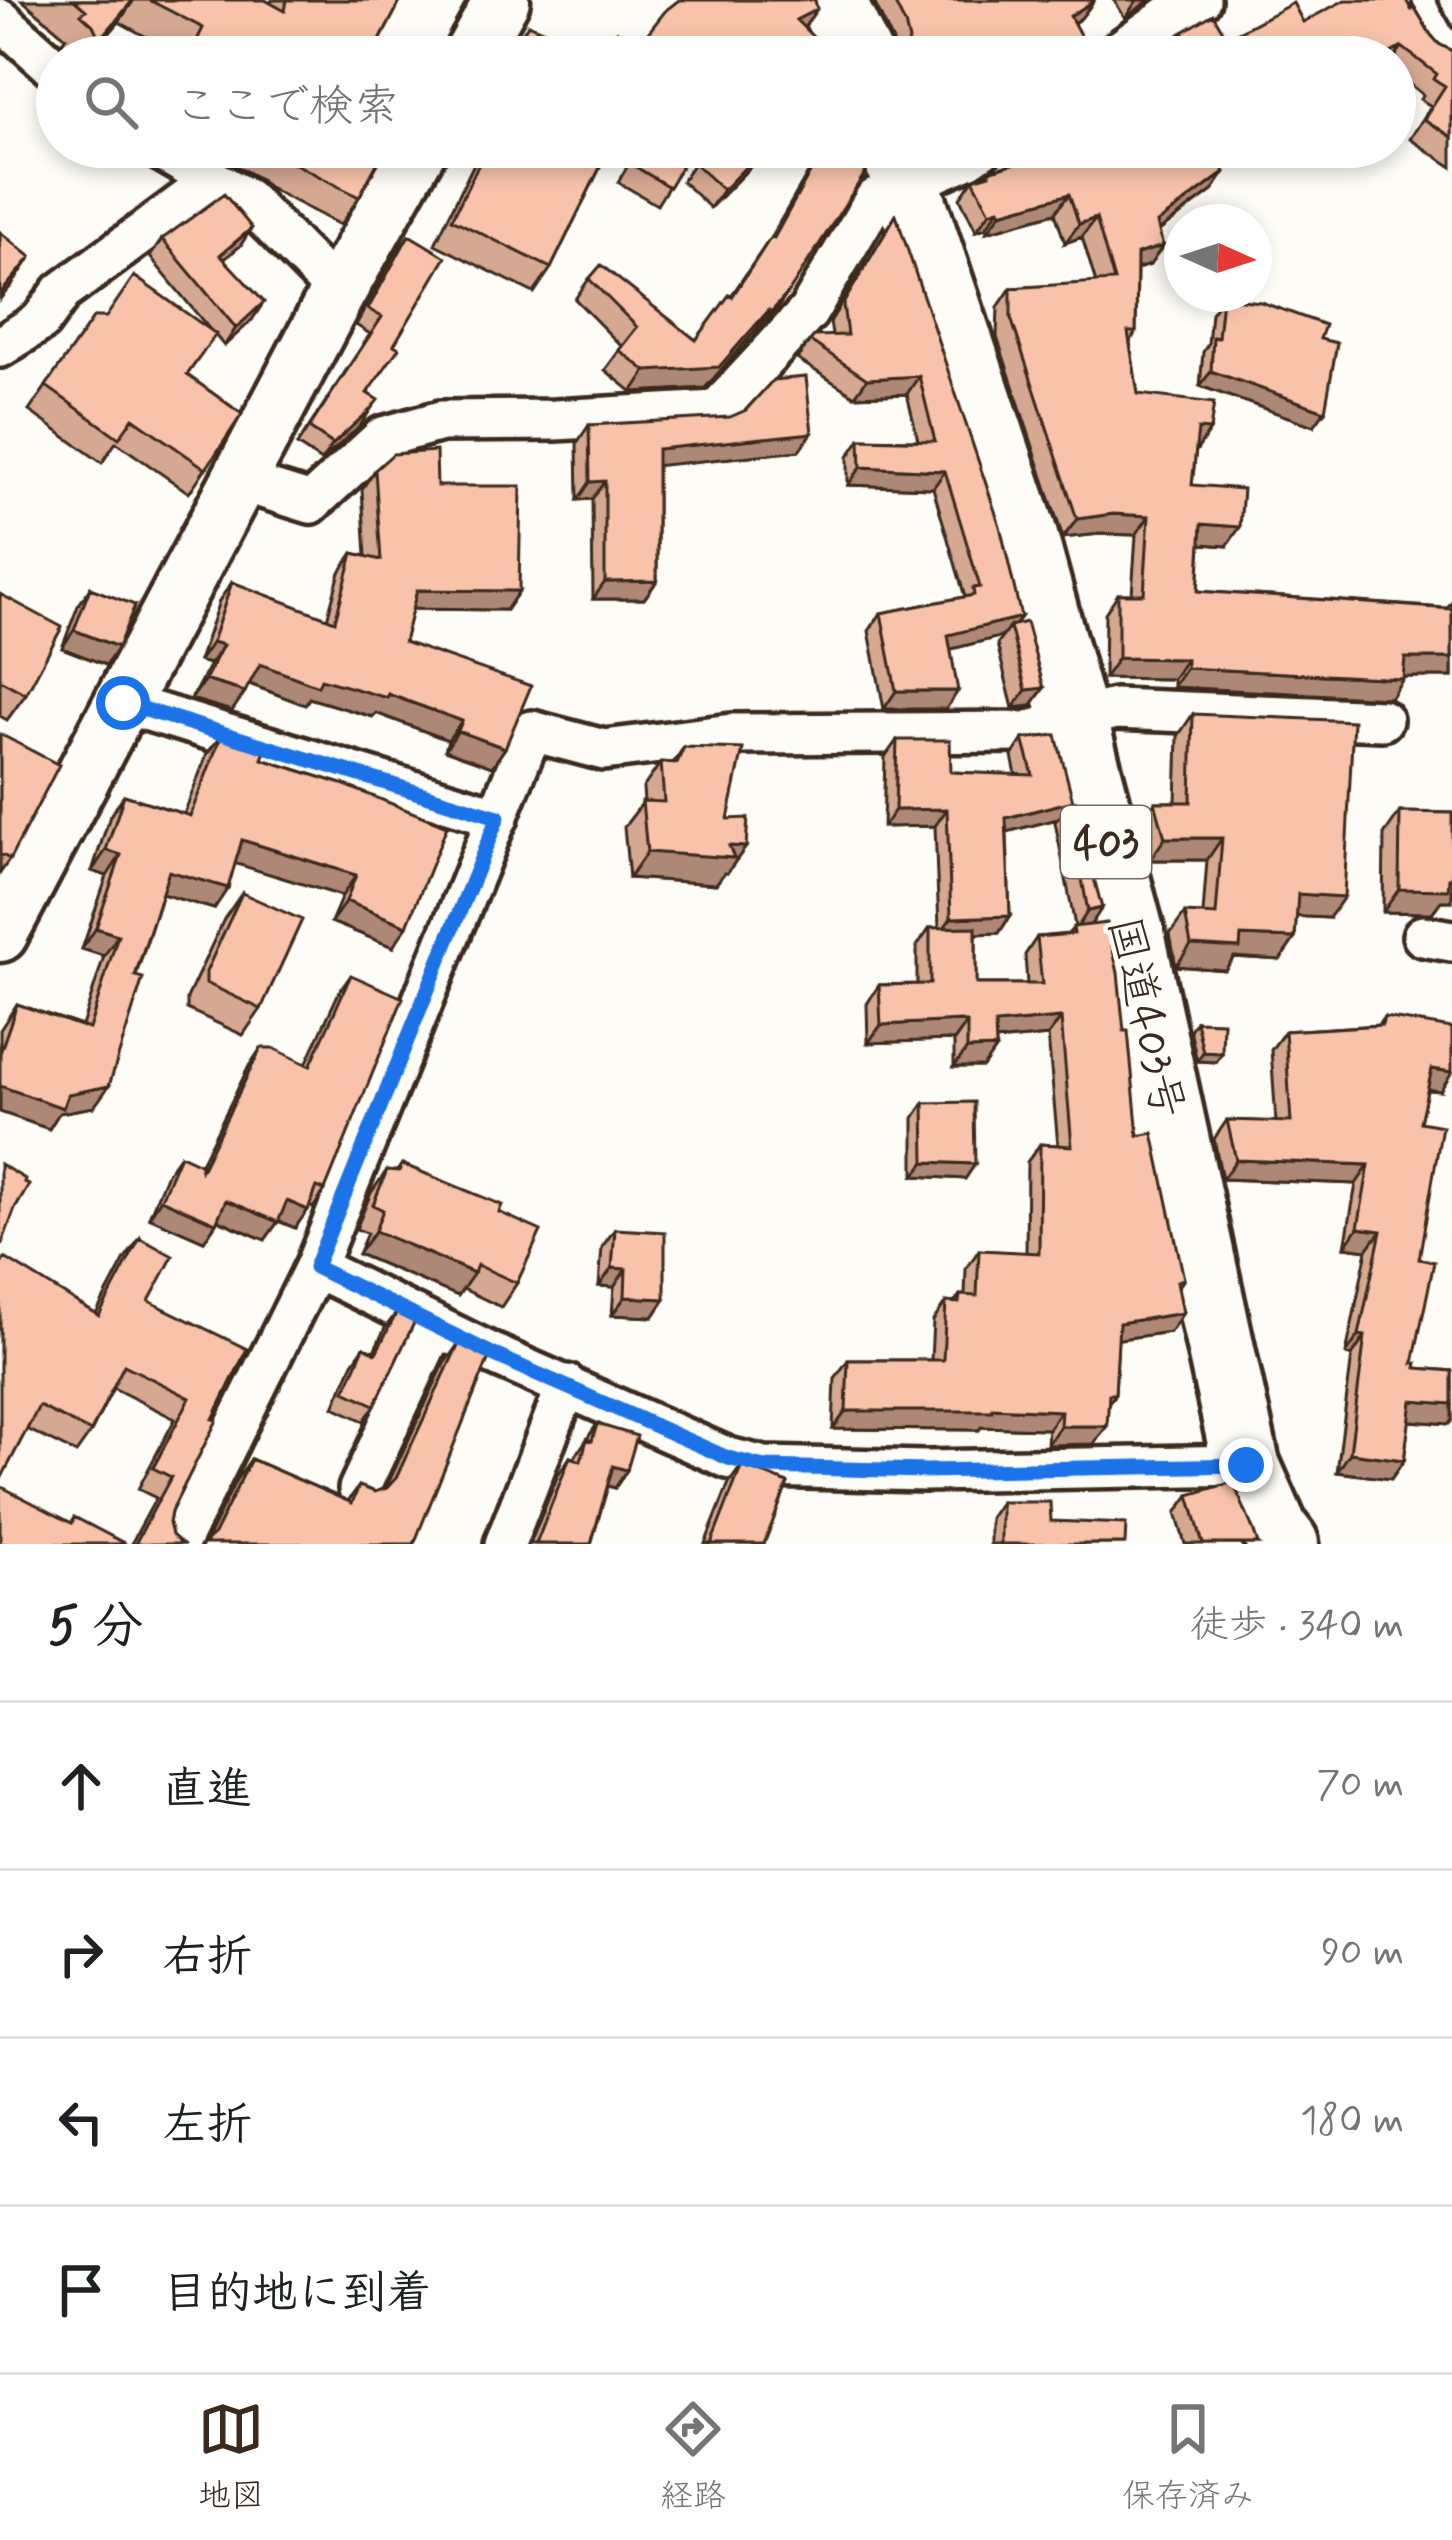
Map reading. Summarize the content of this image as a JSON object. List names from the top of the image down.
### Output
{
  "streets": {
    "highway": ["403", "国道403号"]
  },
  "north": "right",
  "page": {
    "search": "ここで検索",
    "heading": ["5 分", "徒歩 · 340 m"],
    "list": [
      ["直進", "70 m"],
      ["右折", "90 m"],
      ["左折", "180 m"],
      "目的地に到着"
    ],
    "nav": ["地図", "経路", "保存済み"]
  }
}
